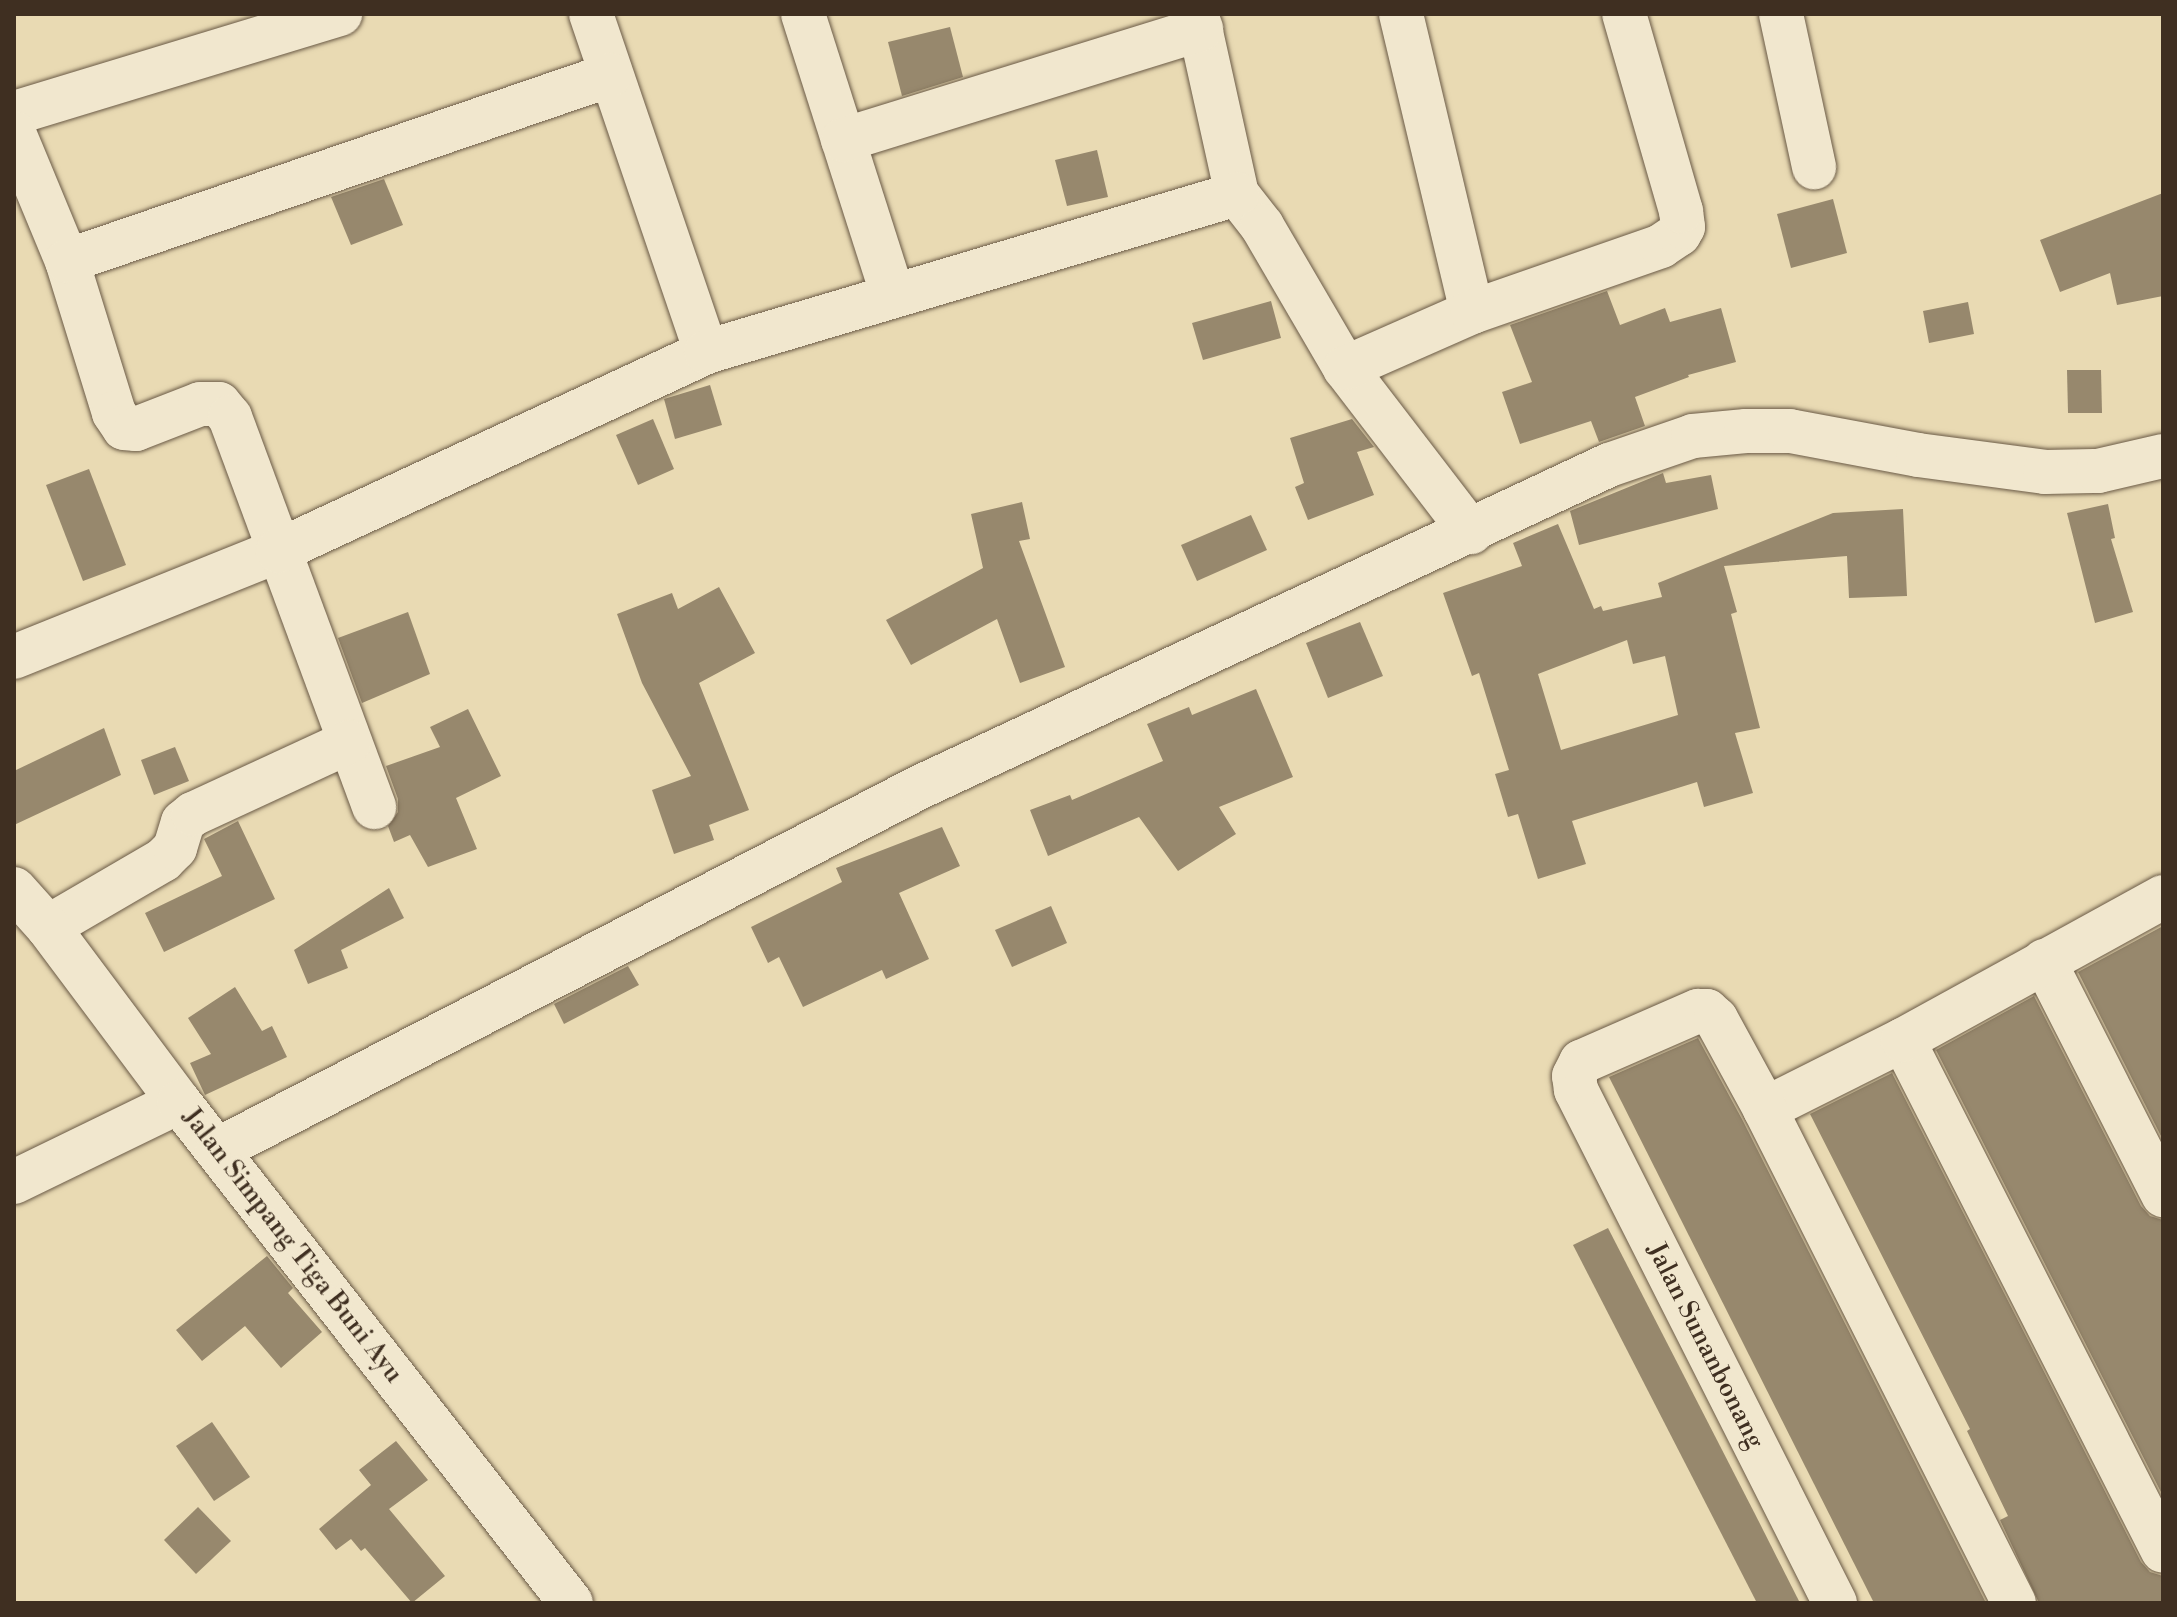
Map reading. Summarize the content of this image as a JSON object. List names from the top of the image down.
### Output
{
  "streets": {
    "street": ["Jalan Simpang Tiga Buni Ayu", "Jalan Sunanbonang"]
  }
}
